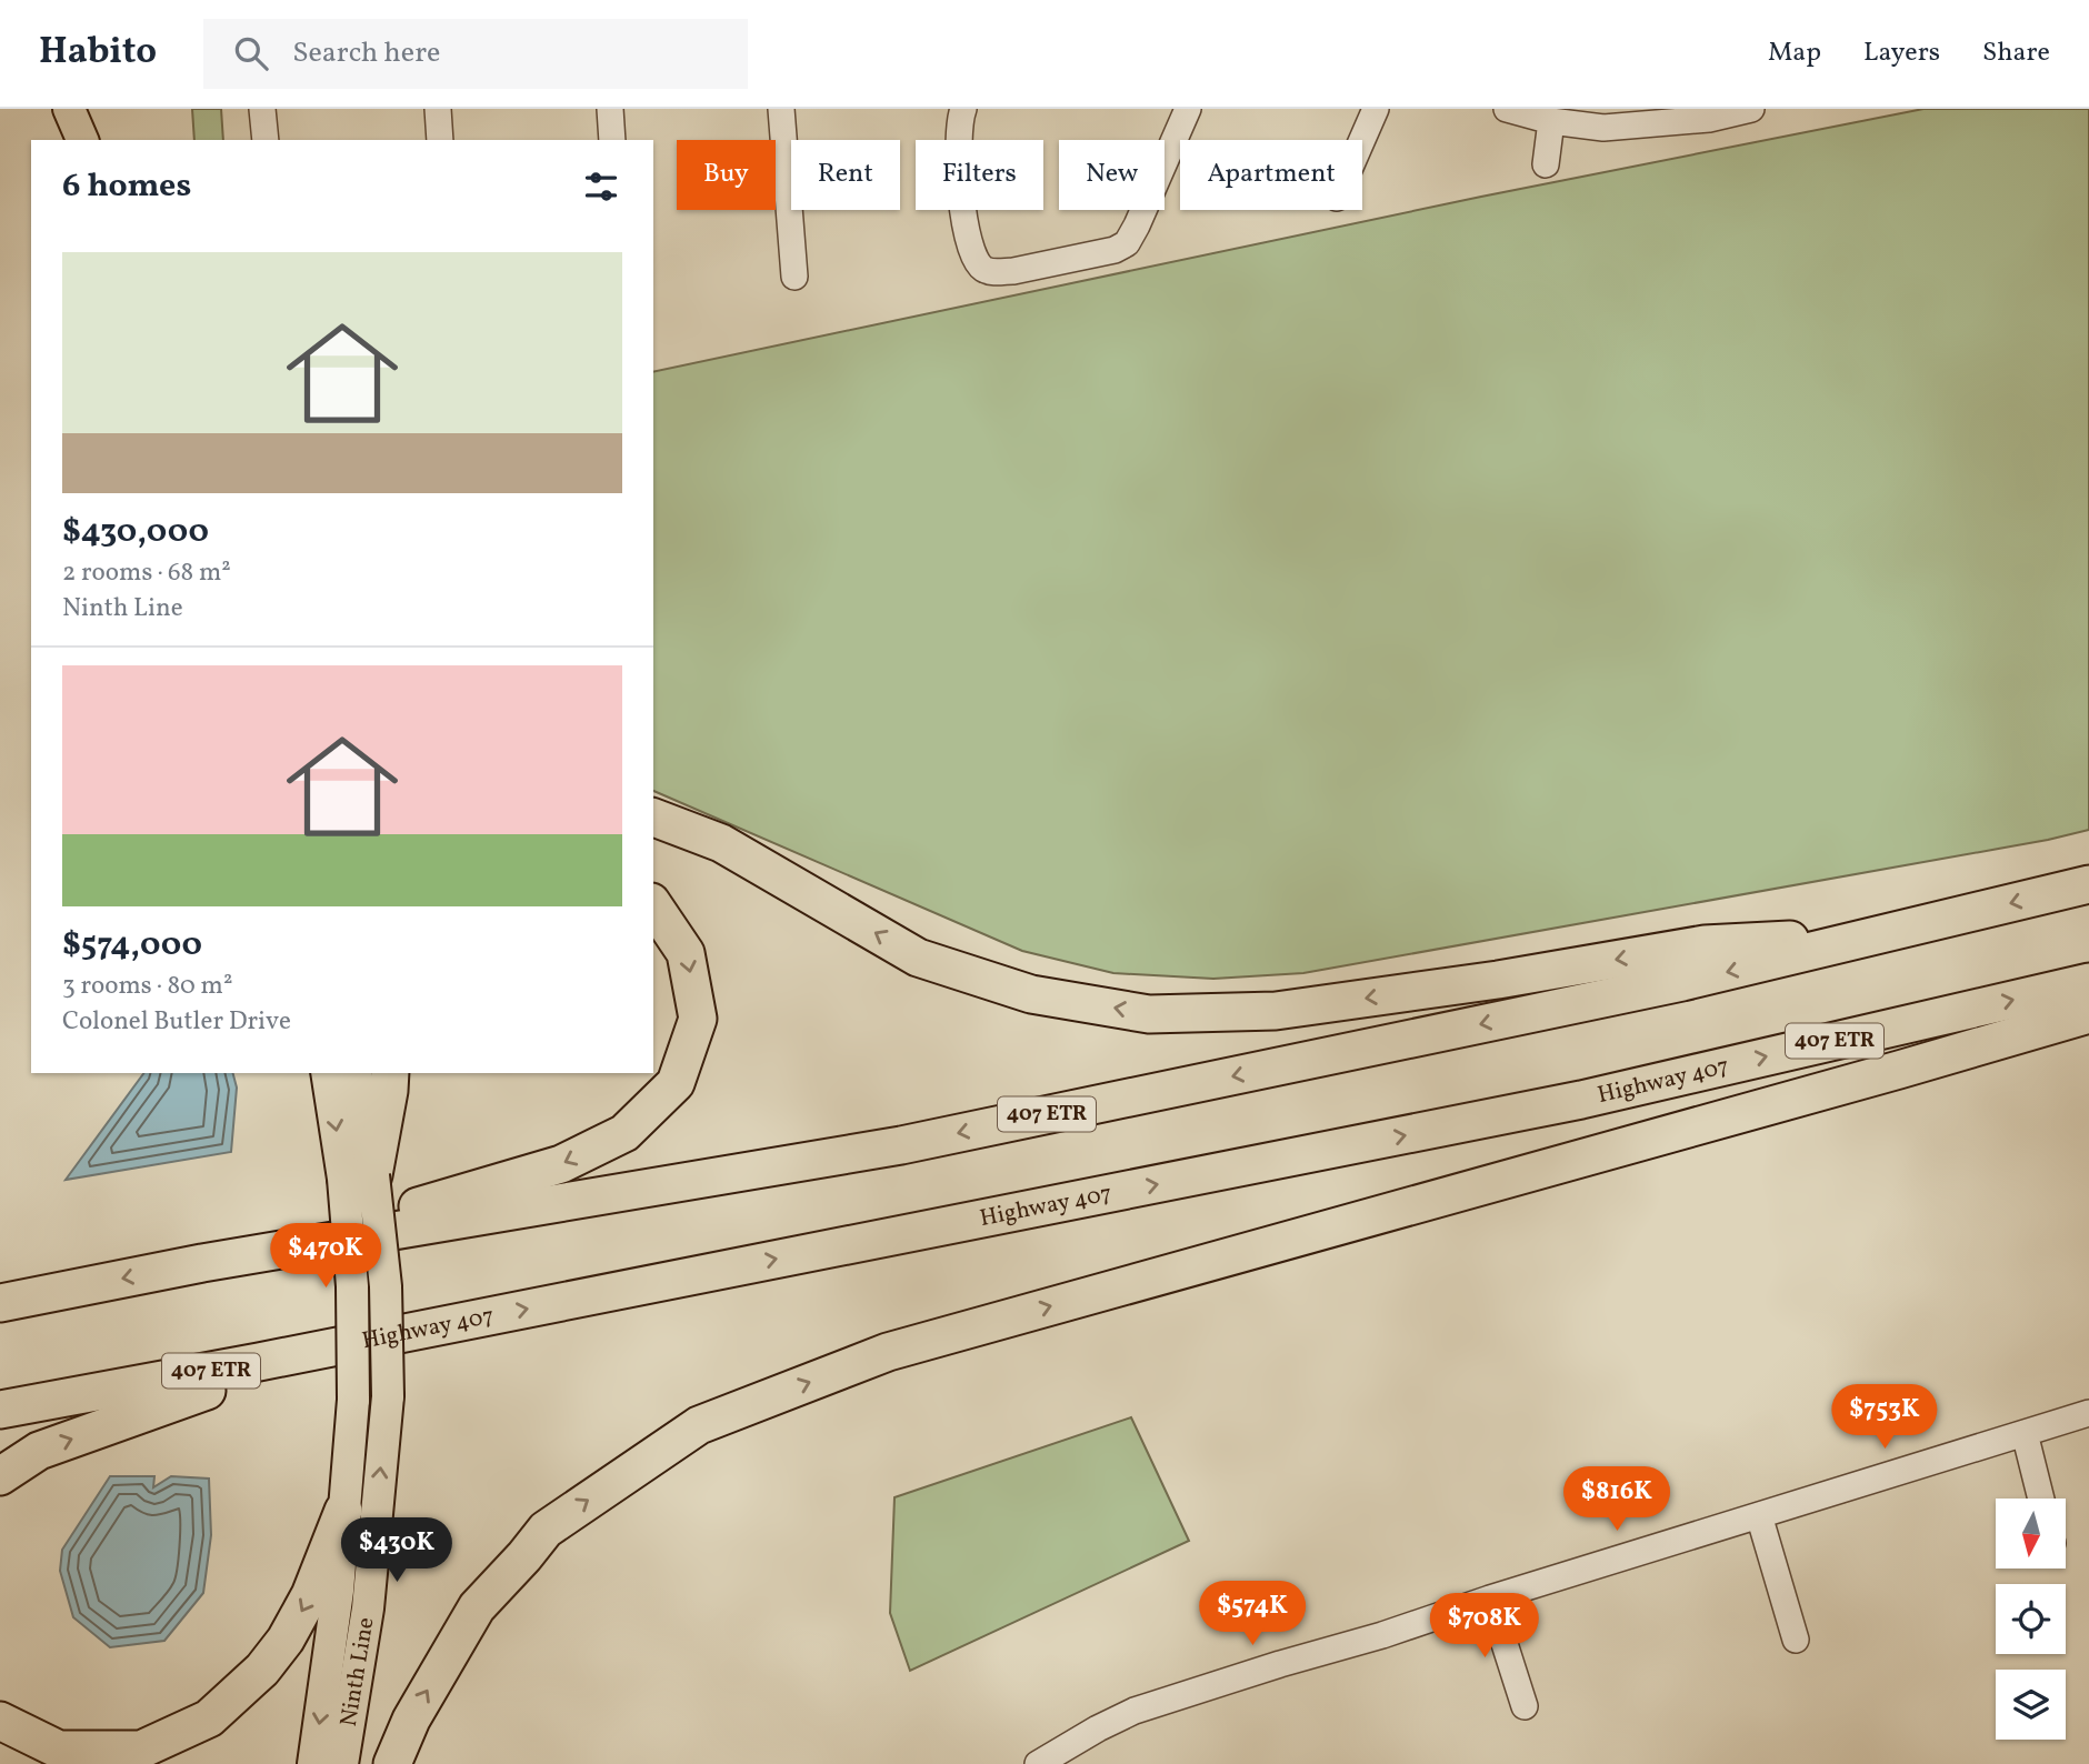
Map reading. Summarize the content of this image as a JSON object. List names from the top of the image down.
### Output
{
  "streets": {
    "highway": ["407 ETR", "Highway 407"],
    "main road": ["Ninth Line"]
  },
  "north": "bottom",
  "page": {
    "header": "Habito",
    "search": "Search here",
    "nav": ["Map", "Layers", "Share"],
    "chip": [
      "Buy",
      "Rent",
      "Filters",
      "New",
      "Apartment"
    ],
    "heading": "6 homes",
    "list": [
      {
        "name": "$430,000",
        "note": "2 rooms · 68 m² · Ninth Line"
      },
      {
        "name": "$574,000",
        "note": "3 rooms · 80 m² · Colonel Butler Drive"
      }
    ],
    "price": [
      "$470K",
      "$753K",
      "$816K",
      "$430K",
      "$574K",
      "$708K"
    ]
  }
}
